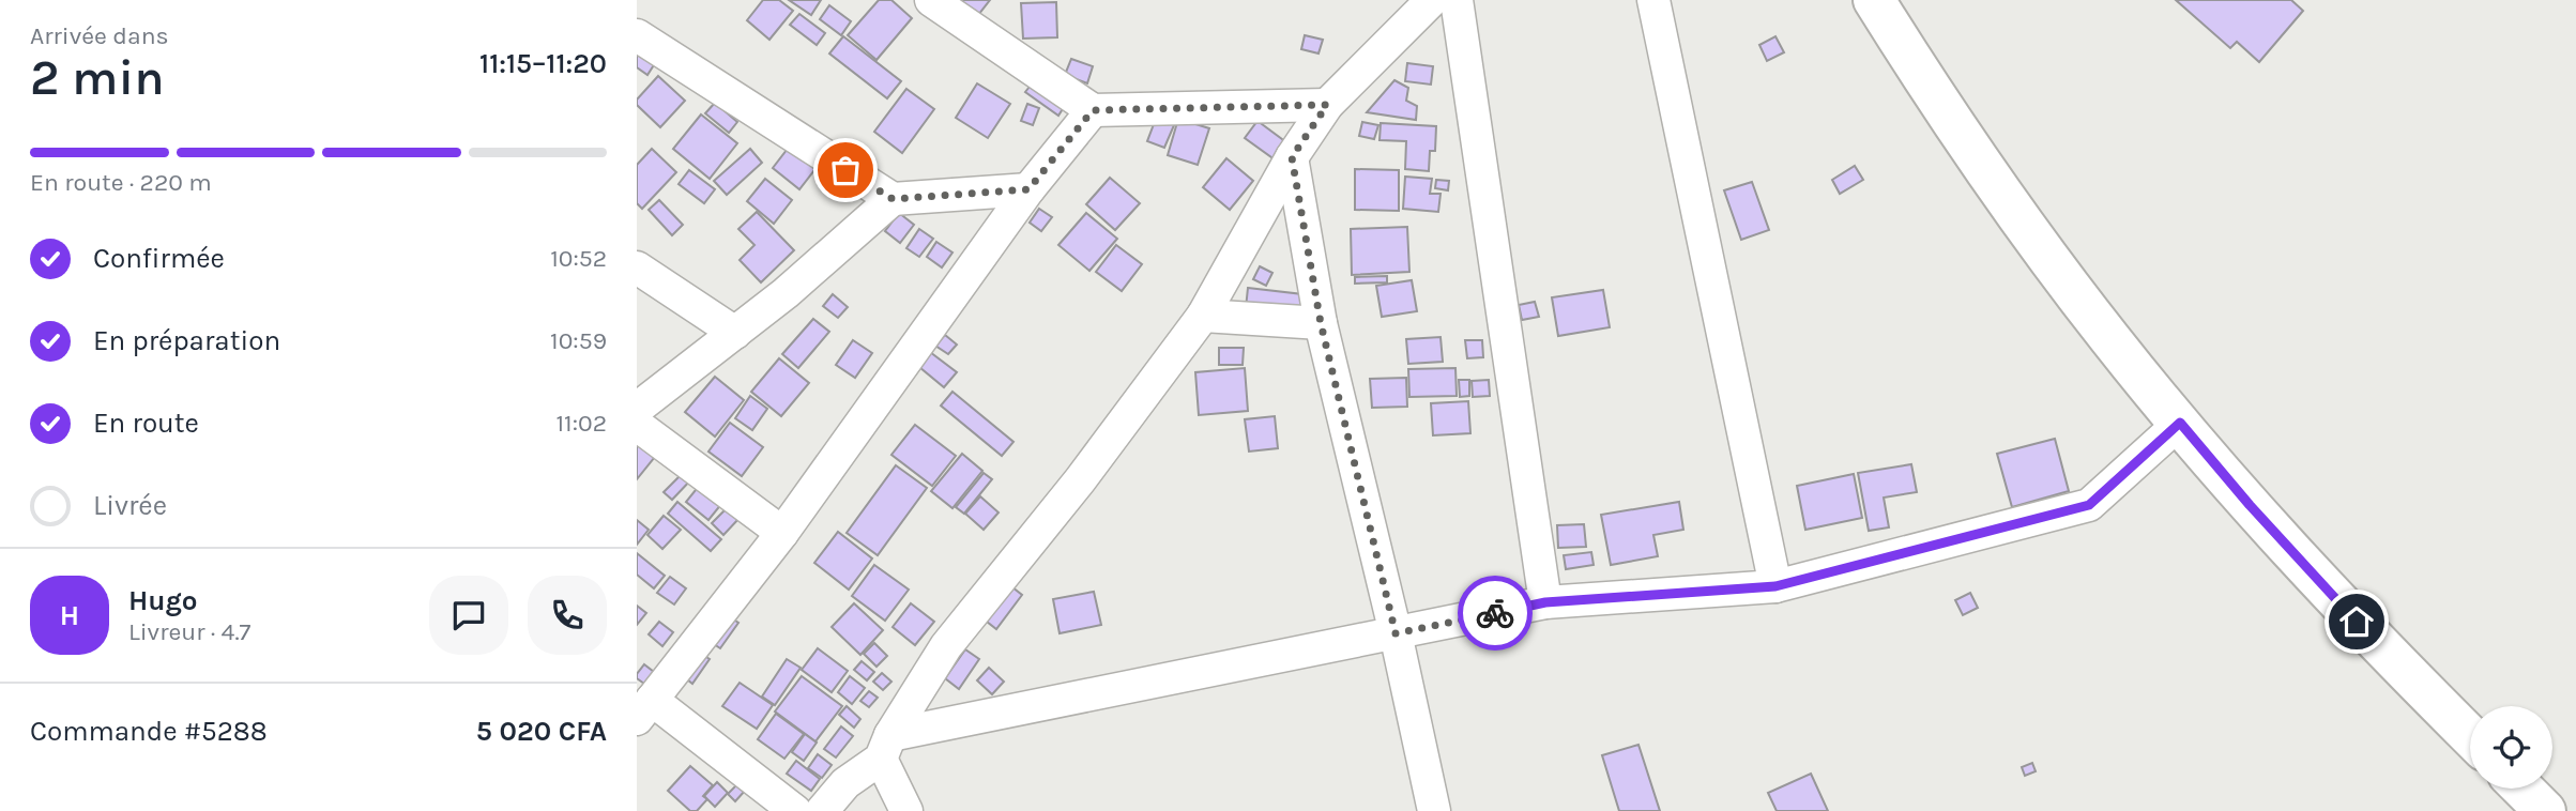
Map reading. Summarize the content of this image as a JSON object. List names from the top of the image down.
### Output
{
  "page": {
    "heading": ["2 min", "Arrivée dans", "11:15–11:20"],
    "panel": [
      "Hugo",
      "Livreur · 4.7",
      "Commande #5288",
      "5 020 CFA"
    ],
    "bar": "En route · 220 m",
    "list": [
      ["Confirmée", "10:52"],
      ["En préparation", "10:59"],
      ["En route", "11:02"],
      "Livrée"
    ],
    "round": "H"
  }
}
